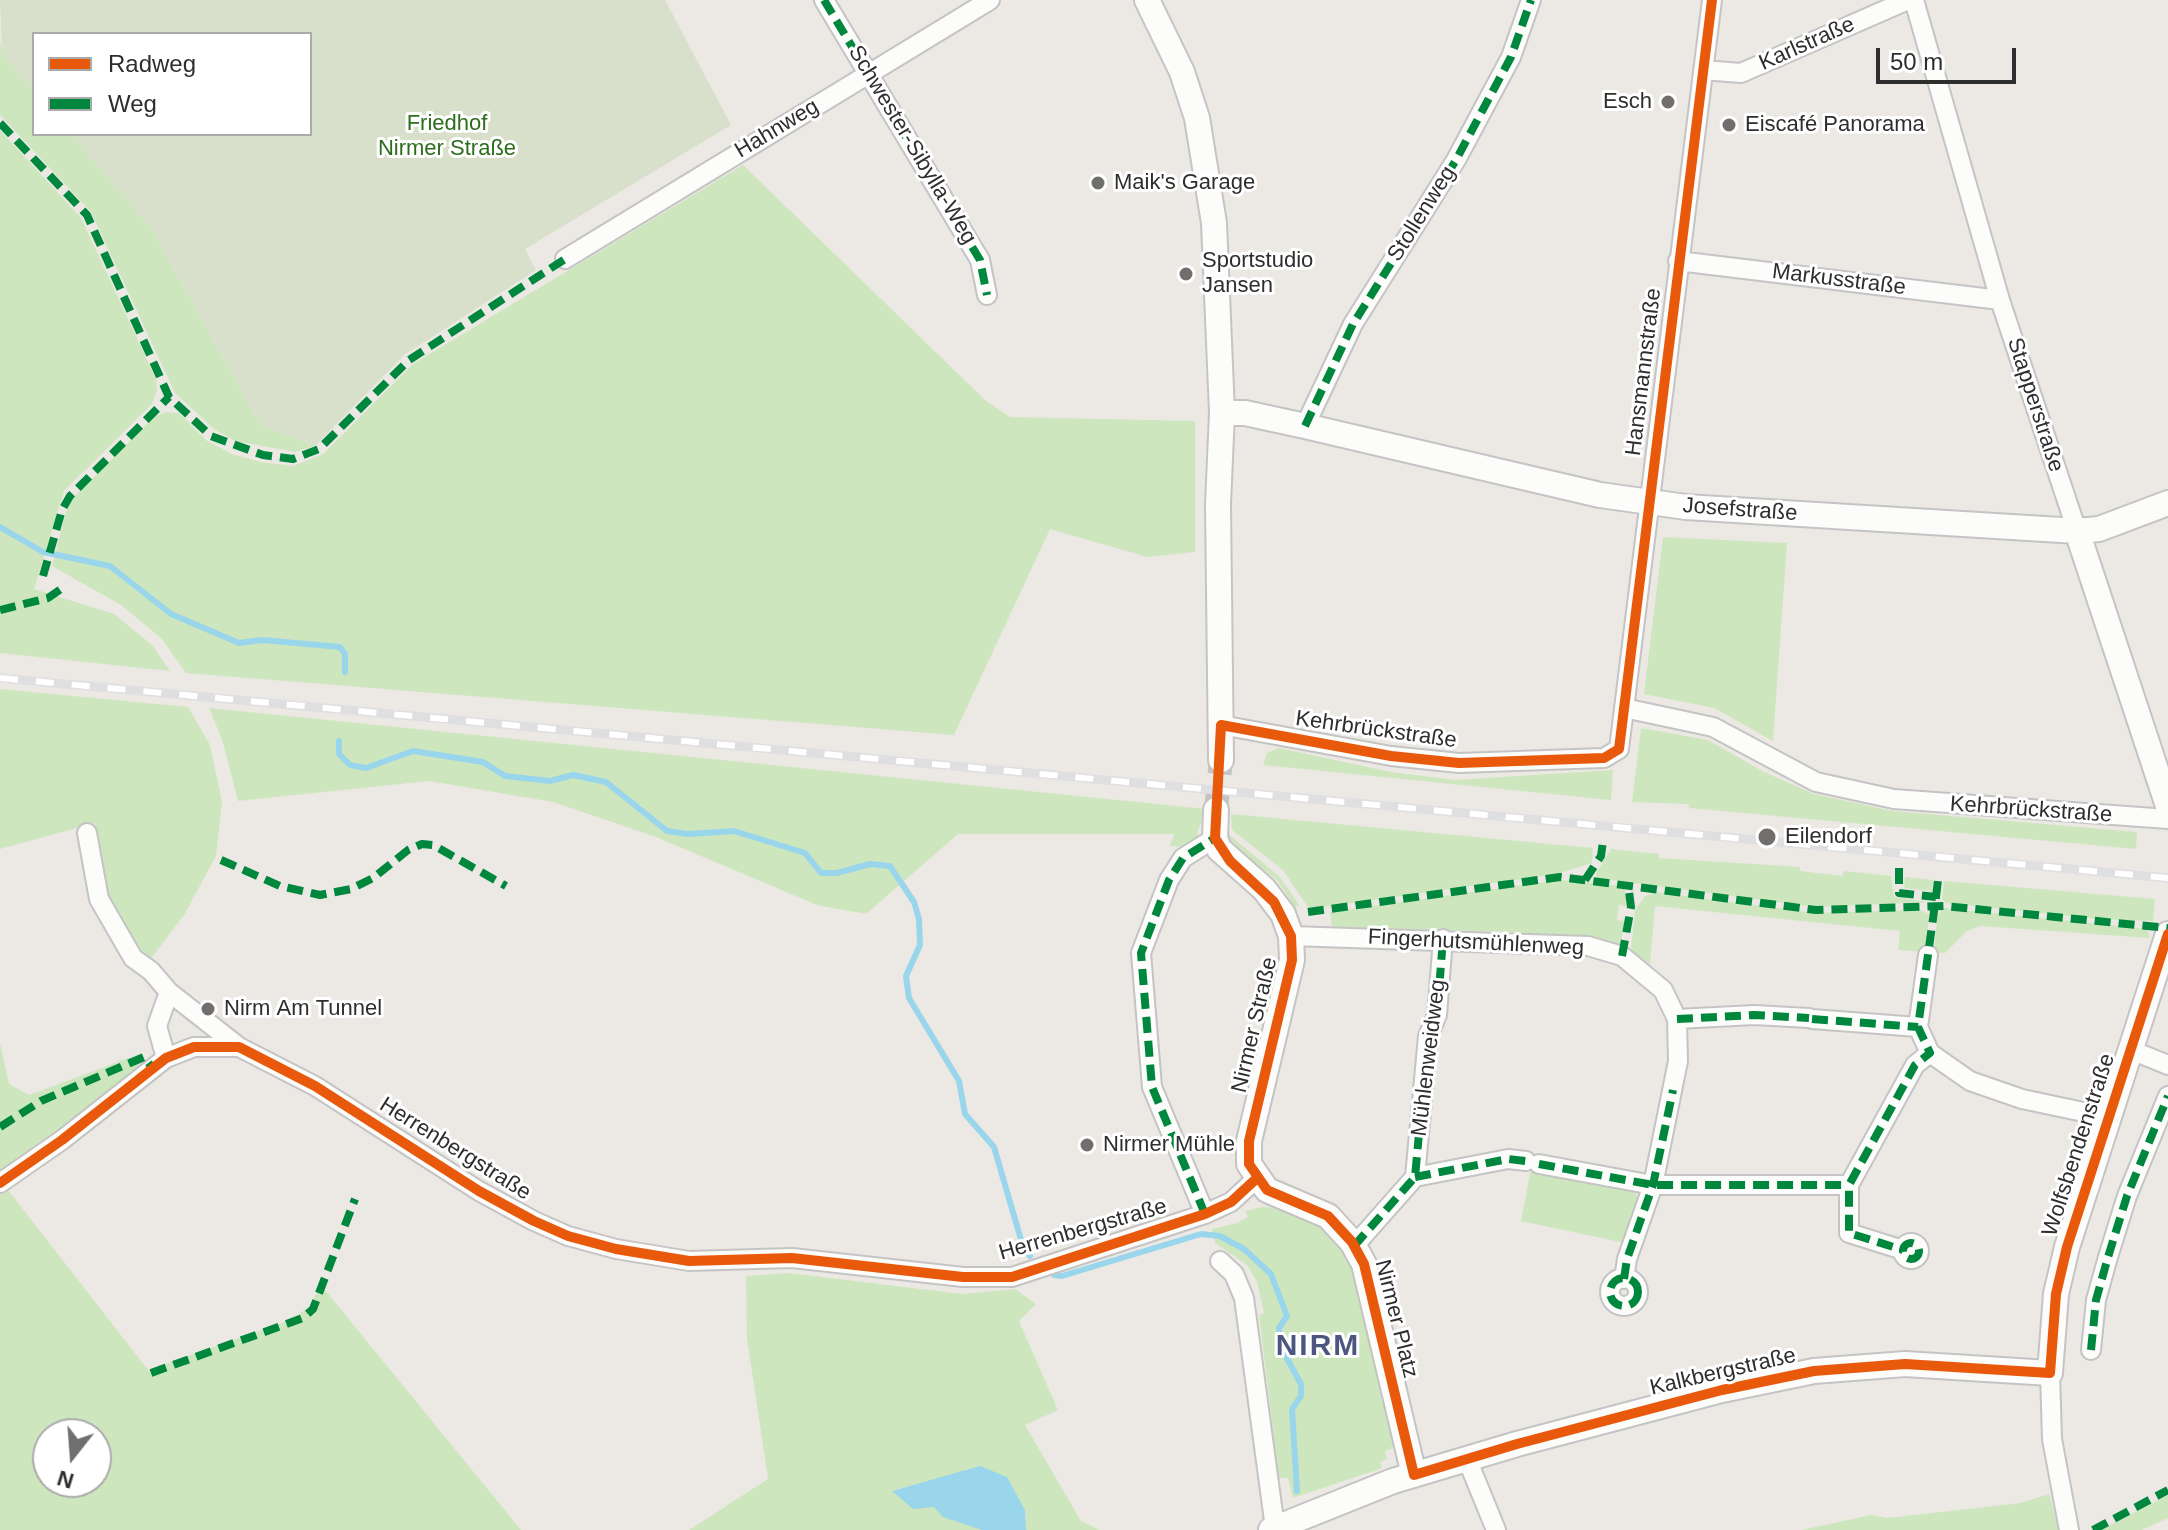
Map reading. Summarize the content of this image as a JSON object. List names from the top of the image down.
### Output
{
  "streets": {
    "street": [
      "Karlstraße",
      "Hahnweg",
      "Schwester-Sibylla-Weg",
      "Stollenweg",
      "Markusstraße",
      "Hansmannstraße",
      "Stapperstraße",
      "Josefstraße",
      "Kehrbrückstraße",
      "Fingerhutsmühlenweg",
      "Nirmer Straße",
      "Mühlenweidweg",
      "Wolfsbendenstraße",
      "Herrenbergstraße",
      "Nirmer Platz",
      "Kalkbergstraße"
    ]
  },
  "crossings": [
    ["Karlstraße", "Hansmannstraße"],
    ["Hahnweg", "Schwester-Sibylla-Weg"],
    ["Stollenweg", "Josefstraße"],
    ["Markusstraße", "Hansmannstraße"],
    ["Markusstraße", "Stapperstraße"],
    ["Hansmannstraße", "Josefstraße"],
    ["Hansmannstraße", "Kehrbrückstraße"],
    ["Stapperstraße", "Josefstraße"],
    ["Fingerhutsmühlenweg", "Nirmer Straße"],
    ["Fingerhutsmühlenweg", "Mühlenweidweg"],
    ["Nirmer Straße", "Herrenbergstraße"],
    ["Nirmer Straße", "Nirmer Platz"],
    ["Wolfsbendenstraße", "Kalkbergstraße"],
    ["Herrenbergstraße", "Nirmer Platz"],
    ["Nirmer Platz", "Kalkbergstraße"]
  ],
  "districts": ["NIRM"],
  "parks": ["Friedhof Nirmer Straße"],
  "places": [
    "Esch",
    "Eiscafé Panorama",
    "Maik's Garage",
    "Sportstudio Jansen",
    "Eilendorf",
    "Nirm Am Tunnel",
    "Nirmer Mühle"
  ],
  "legend": ["Radweg", "Weg"],
  "scale_bar": "50 m",
  "north": "bottom"
}
